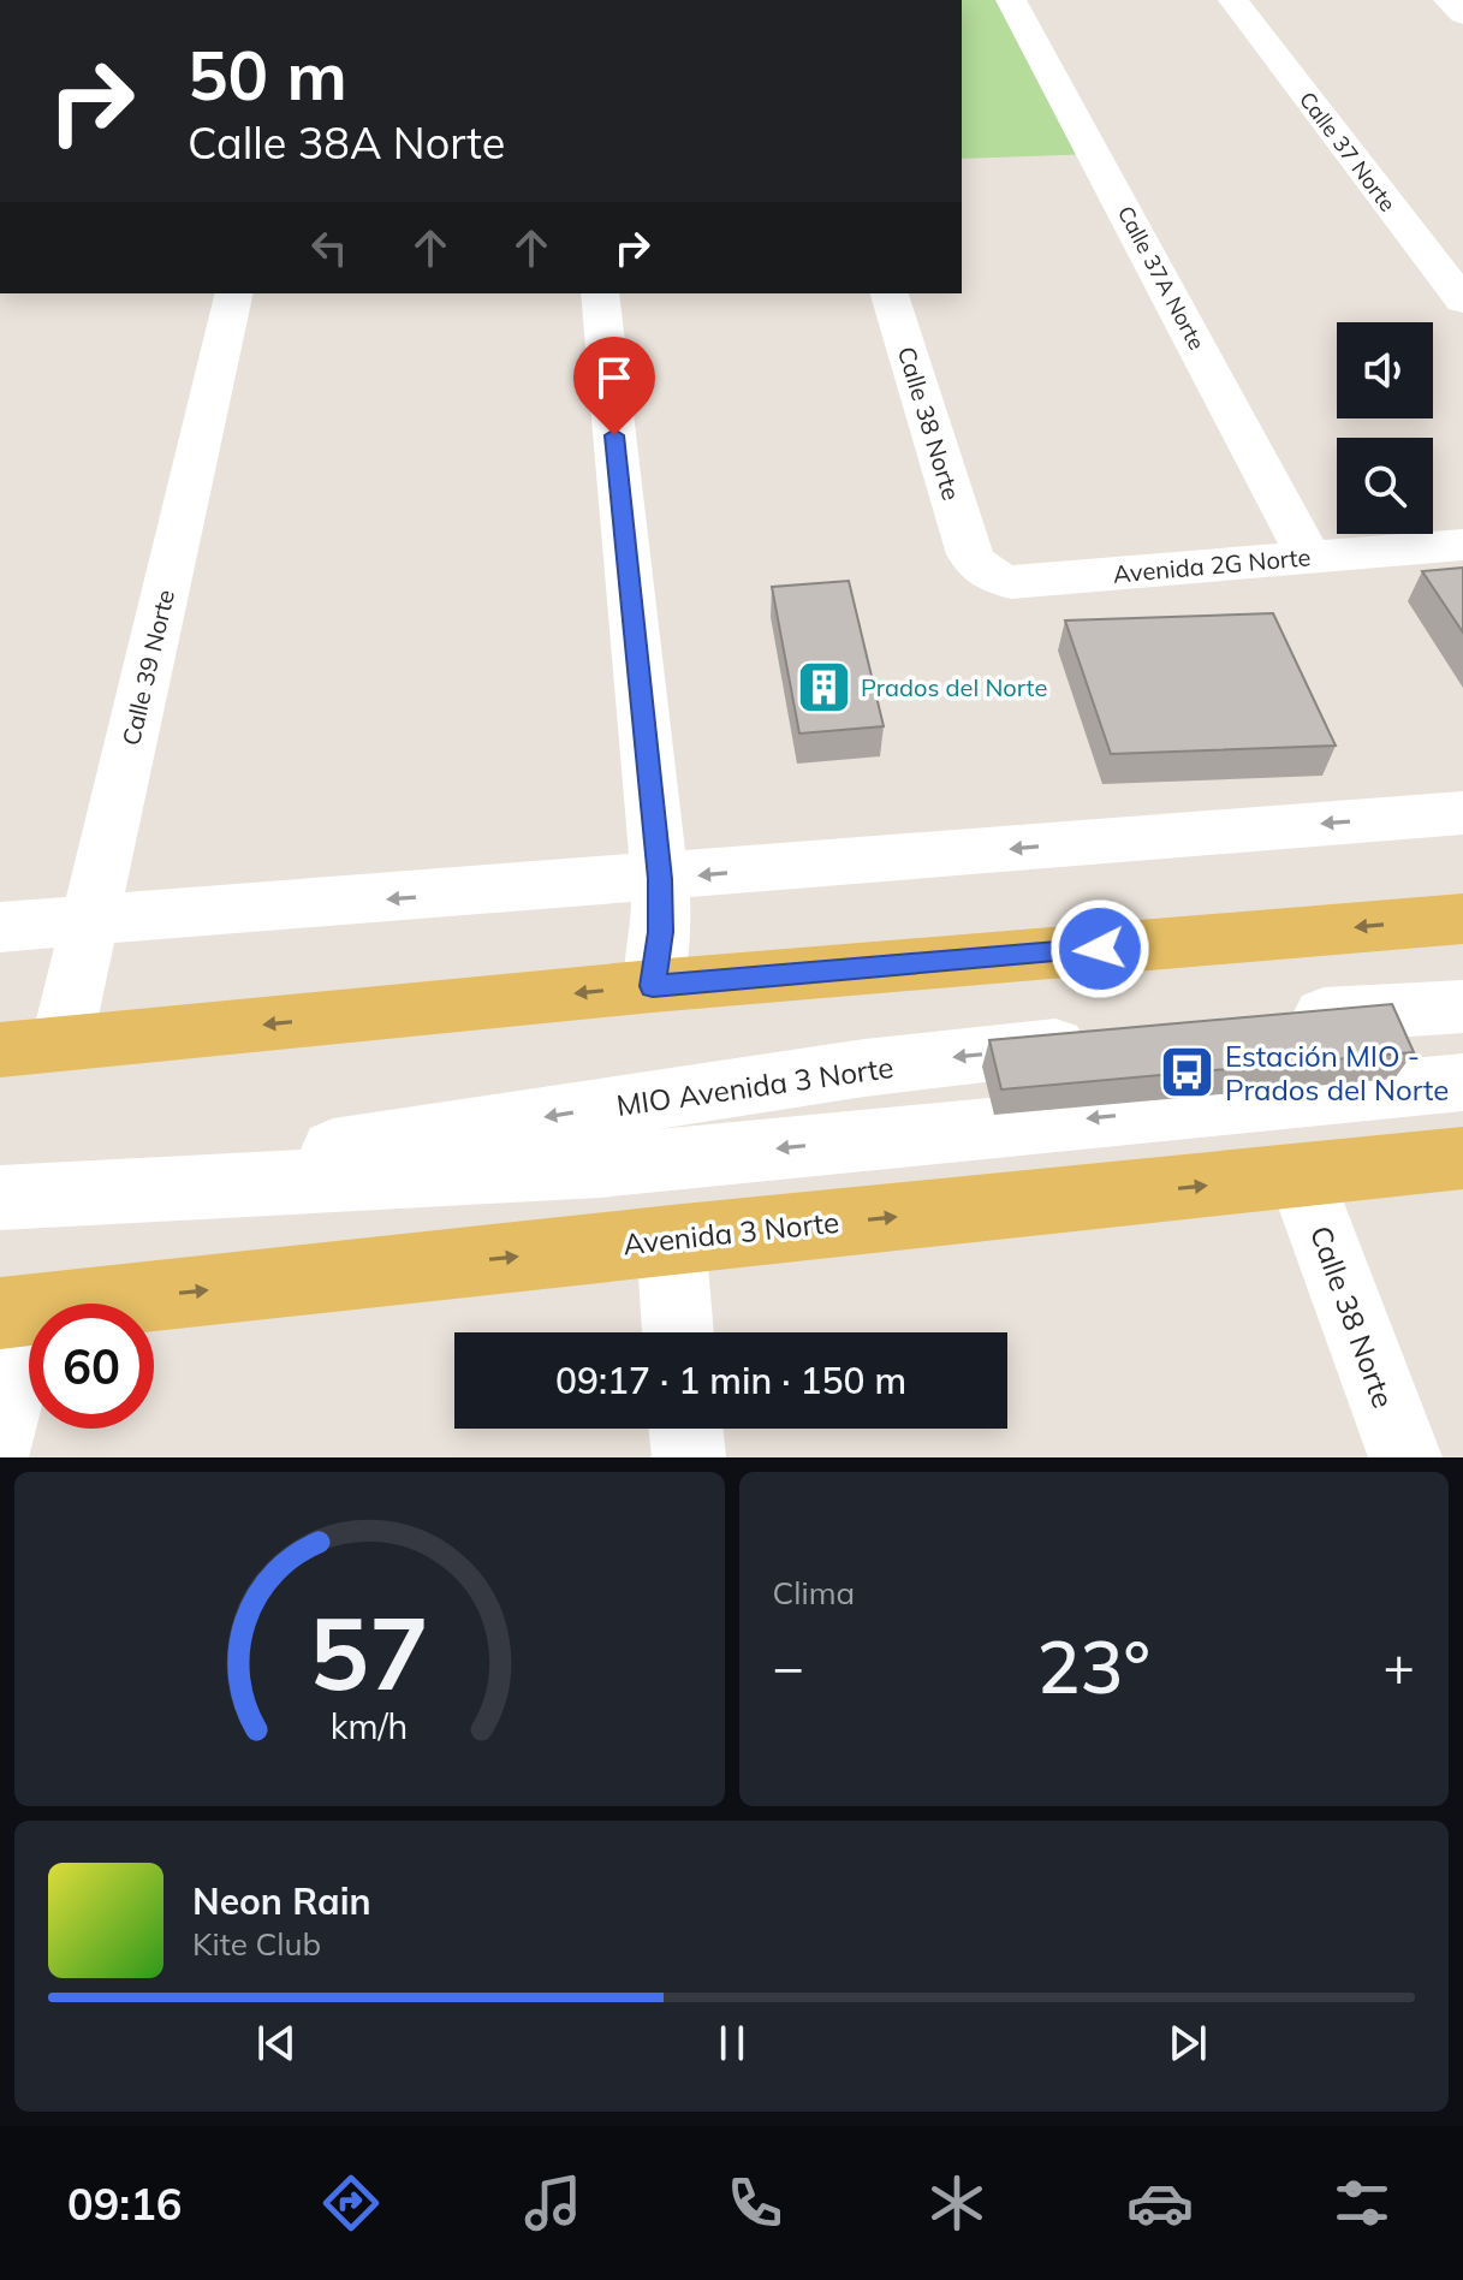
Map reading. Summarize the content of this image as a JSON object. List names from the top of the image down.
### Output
{
  "streets": {
    "main road": ["Avenida 3 Norte"],
    "street": [
      "Calle 37 Norte",
      "Calle 37A Norte",
      "Calle 38 Norte",
      "Avenida 2G Norte",
      "Calle 39 Norte",
      "MIO Avenida 3 Norte"
    ]
  },
  "crossings": [
    ["Calle 37A Norte", "Avenida 2G Norte"],
    ["Calle 38 Norte", "Avenida 2G Norte"],
    ["Calle 38 Norte", "Avenida 3 Norte"]
  ],
  "places": {
    "building": ["Prados del Norte"],
    "bus stop": ["Estación MIO - Prados del Norte"]
  },
  "page": {
    "turn": ["50 m", "Calle 38A Norte"],
    "limit": "60",
    "trip": "09:17 · 1 min · 150 m",
    "tile": "Clima",
    "heat": ["−", "23°", "+"],
    "song": ["Neon Rain", "Kite Club"],
    "tabs": "09:16",
    "gauge": ["57", "km/h"]
  }
}
